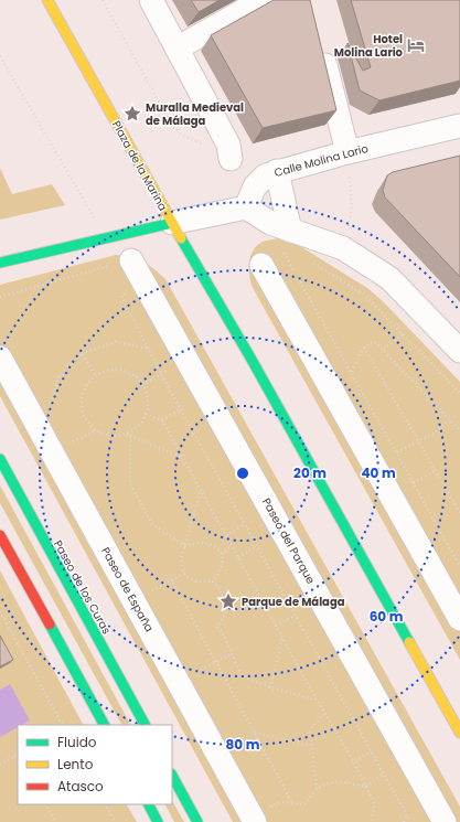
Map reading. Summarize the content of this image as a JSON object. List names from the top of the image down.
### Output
{
  "streets": {
    "street": [
      "Calle Molina Lario",
      "Plaza de la Marina",
      "Paseo del Parque",
      "Paseo de los Curas",
      "Paseo de España"
    ]
  },
  "places": {
    "hotel": ["Hotel Molina Lario"],
    "place": ["Muralla Medieval de Málaga", "Parque de Málaga"]
  },
  "legend": ["Fluido", "Lento", "Atasco"],
  "rings": [
    "20 m",
    "40 m",
    "60 m",
    "80 m"
  ]
}
